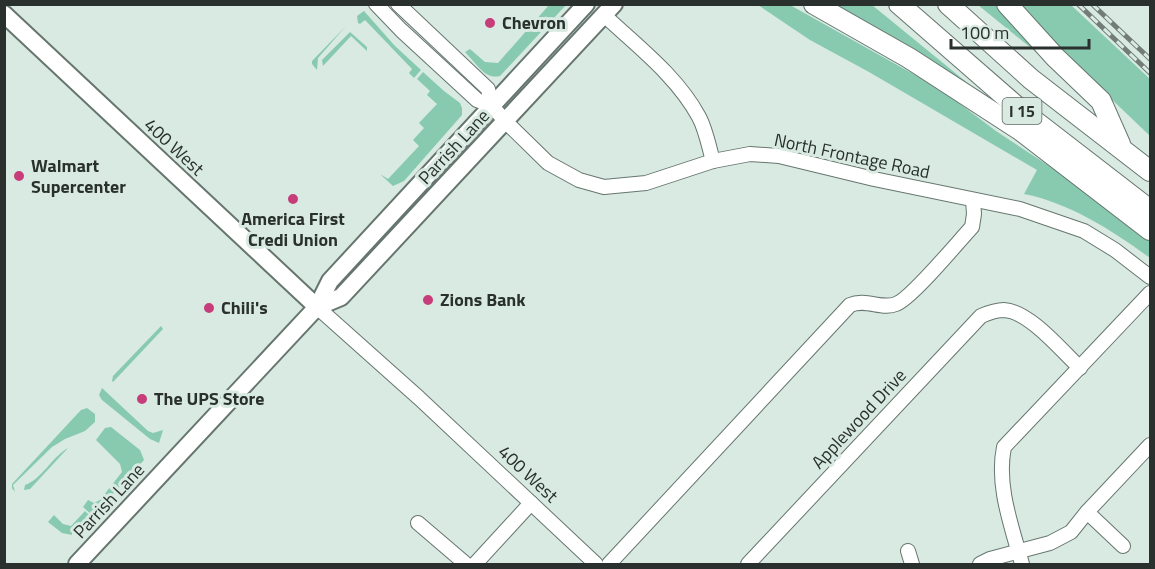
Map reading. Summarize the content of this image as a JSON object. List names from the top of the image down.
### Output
{
  "streets": {
    "highway": ["I 15"],
    "main road": ["400 West", "Parrish Lane"],
    "street": ["North Frontage Road", "Applewood Drive"]
  },
  "crossings": [
    ["400 West", "Parrish Lane"],
    ["Parrish Lane", "North Frontage Road"]
  ],
  "places": [
    "Chevron",
    "Walmart Supercenter",
    "America First Credi Union",
    "Zions Bank",
    "Chili's",
    "The UPS Store"
  ],
  "scale_bar": "100 m"
}
